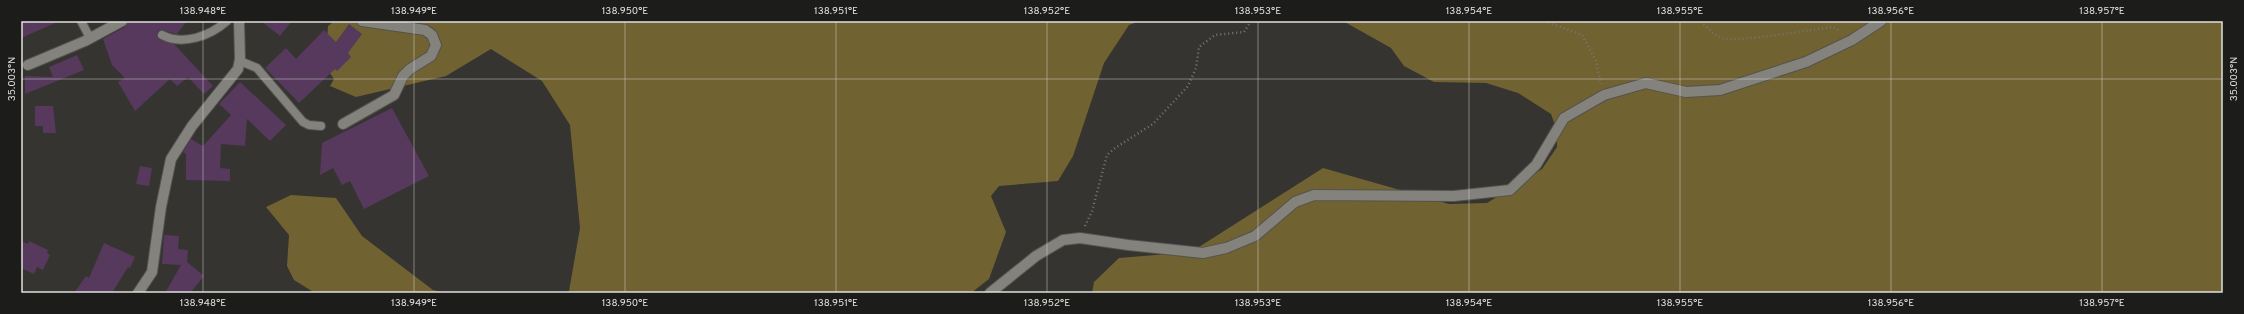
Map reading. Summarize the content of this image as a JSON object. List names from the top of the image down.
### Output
{
  "coordinates": [
    "138.948°E",
    "138.949°E",
    "138.950°E",
    "138.951°E",
    "138.952°E",
    "138.953°E",
    "138.954°E",
    "138.955°E",
    "138.956°E",
    "138.957°E",
    "35.003°N"
  ]
}
